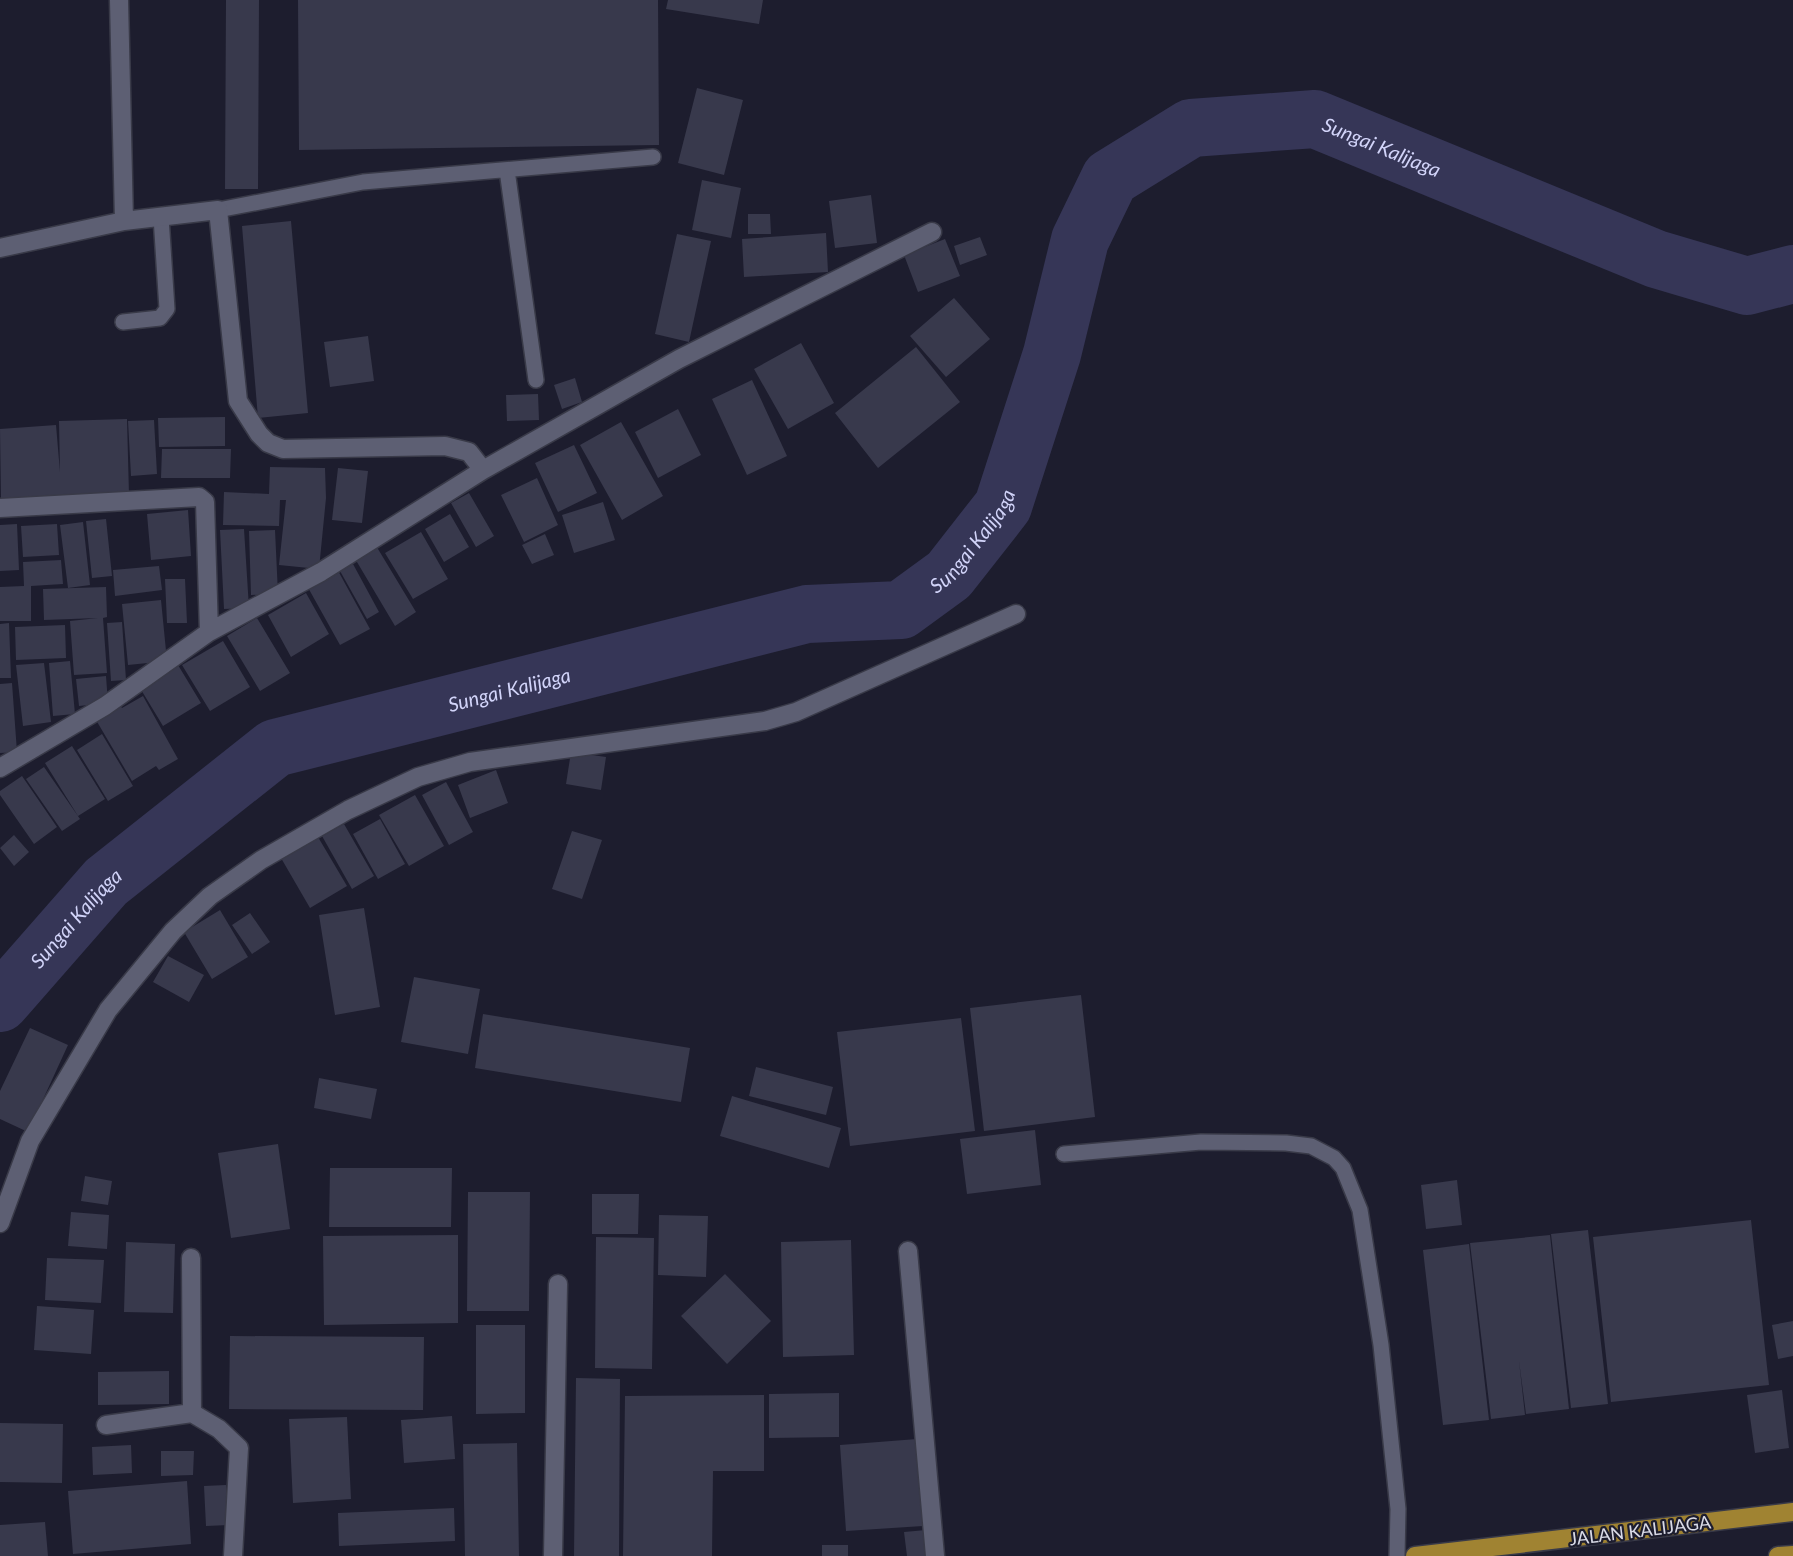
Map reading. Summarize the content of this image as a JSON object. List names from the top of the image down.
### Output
{
  "streets": {
    "highway": ["JALAN KALIJAGA"]
  },
  "water": ["Sungai Kalijaga"]
}
